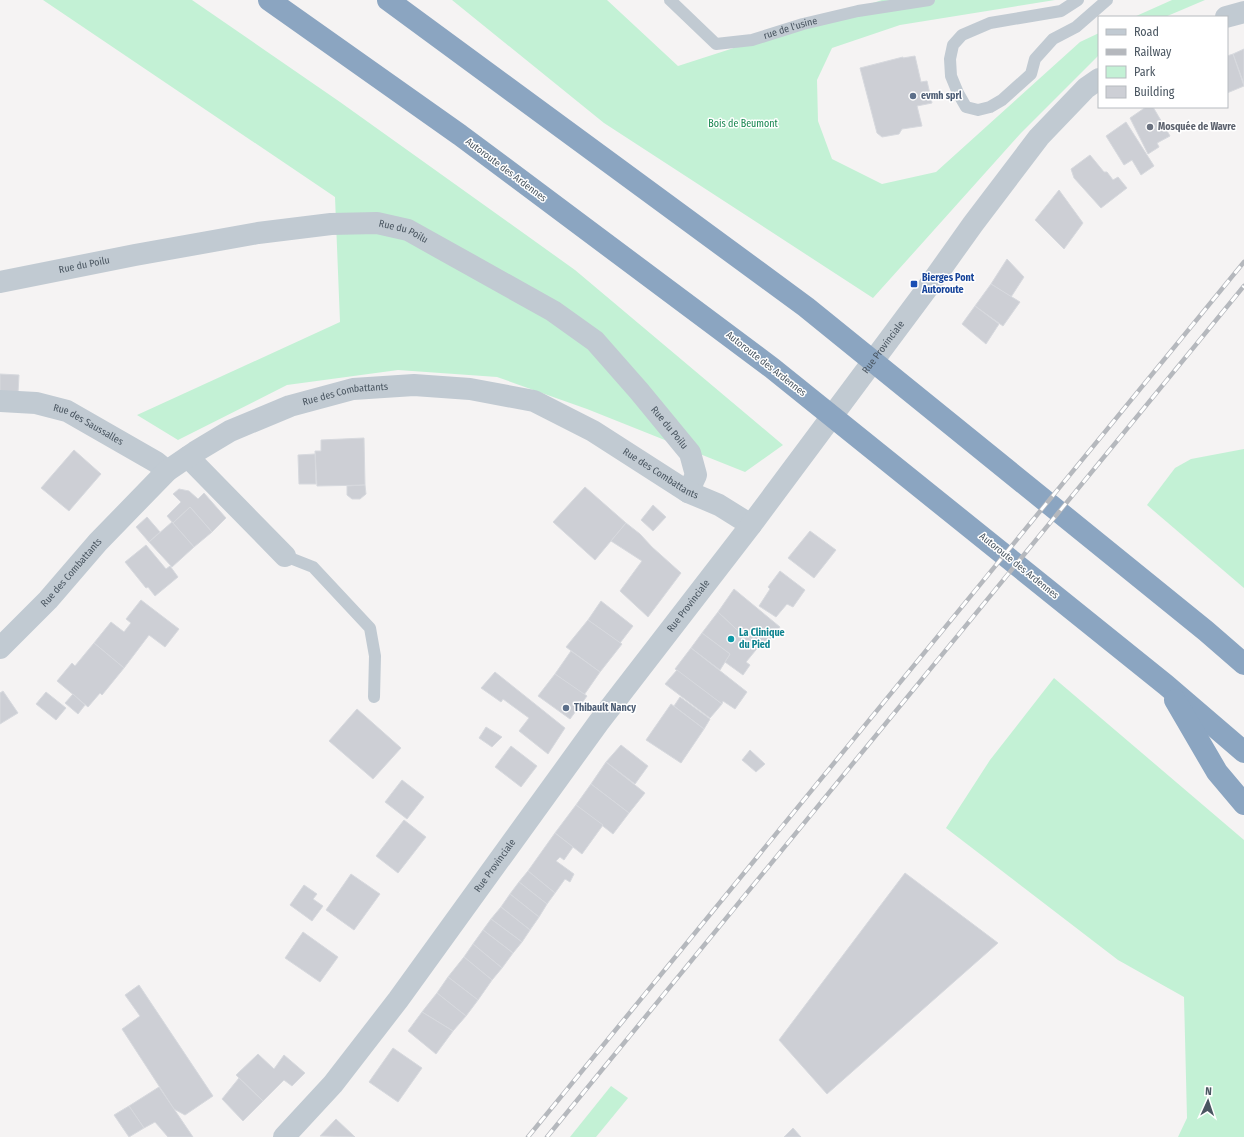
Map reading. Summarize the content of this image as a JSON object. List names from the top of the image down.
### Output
{
  "streets": {
    "highway": ["Autoroute des Ardennes"],
    "street": [
      "Rue du Poilu",
      "Rue Provinciale",
      "Rue des Combattants",
      "Rue des Saussalles"
    ],
    "lane": ["rue de l'usine"]
  },
  "crossings": [
    ["Rue du Poilu", "Rue des Combattants"],
    ["Rue Provinciale", "Rue des Combattants"],
    ["Rue des Combattants", "Rue des Saussalles"]
  ],
  "parks": ["Bois de Beumont"],
  "places": {
    "other": [
      "evmh sprl",
      "Mosquée de Wavre",
      "La Clinique du Pied",
      "Thibault Nancy"
    ],
    "transit": ["Bierges Pont Autoroute"]
  },
  "legend": [
    "Road",
    "Railway",
    "Park",
    "Building"
  ],
  "north": "top"
}
